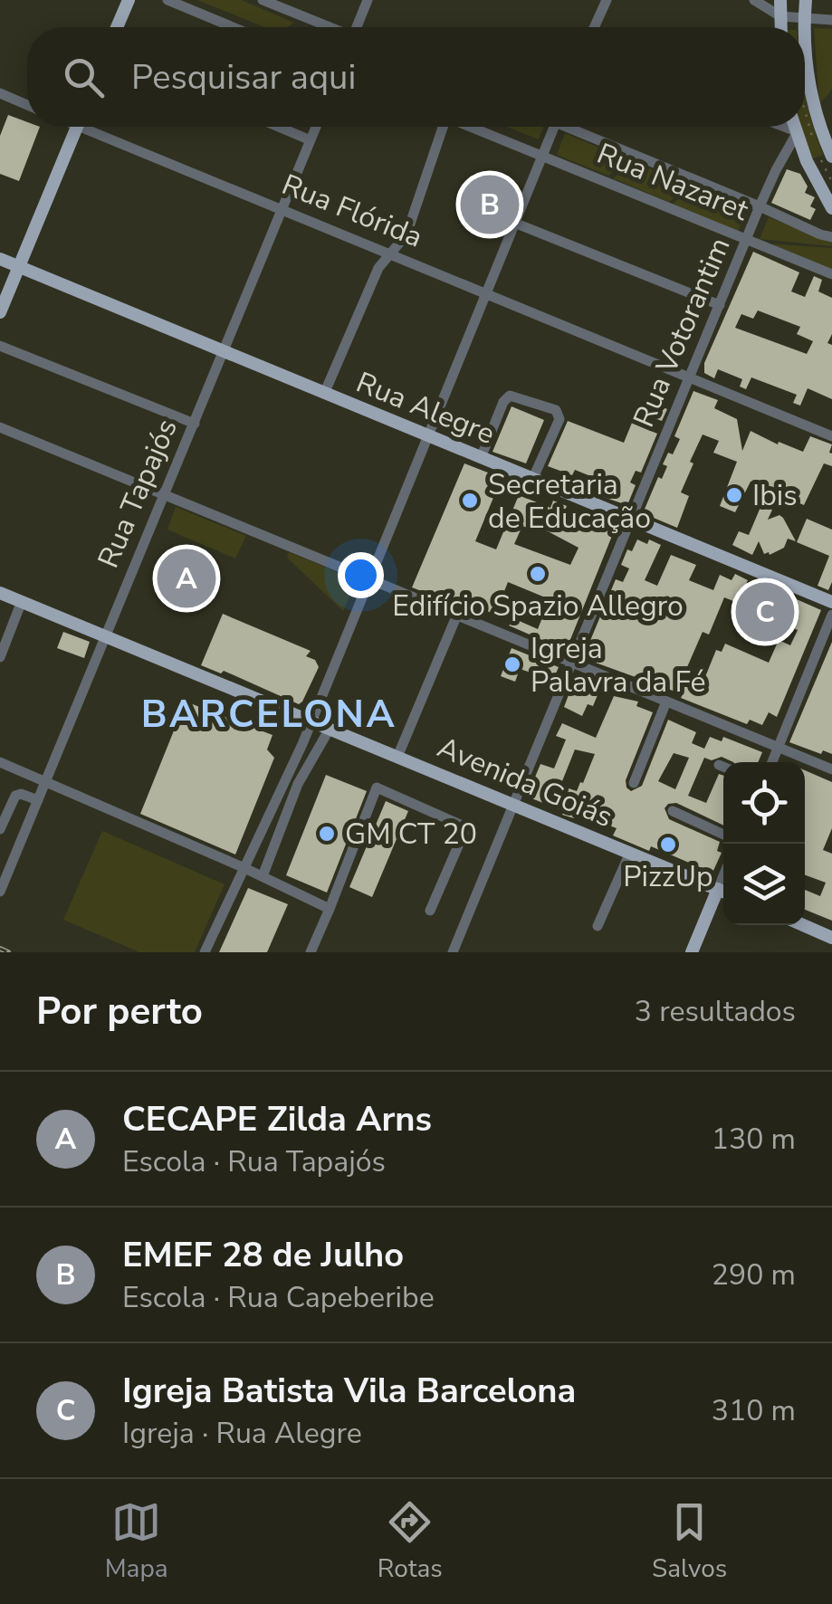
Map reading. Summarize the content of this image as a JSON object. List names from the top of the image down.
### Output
{
  "streets": {
    "main road": ["Rua Alegre", "Avenida Goiás"],
    "street": [
      "Rua Nazaret",
      "Rua Flórida",
      "Rua Votorantim",
      "Rua Tapajós"
    ]
  },
  "crossings": [
    ["Rua Nazaret", "Rua Votorantim"],
    ["Rua Flórida", "Rua Votorantim"],
    ["Rua Flórida", "Rua Tapajós"],
    ["Rua Votorantim", "Rua Alegre"],
    ["Rua Votorantim", "Avenida Goiás"],
    ["Rua Alegre", "Rua Tapajós"],
    ["Rua Tapajós", "Avenida Goiás"]
  ],
  "districts": ["BARCELONA"],
  "places": [
    "Ibis",
    "Secretaria de Educação",
    "Edifício Spazio Allegro",
    "Igreja Palavra da Fé",
    "GM CT 20",
    "PizzUp"
  ],
  "page": {
    "search": "Pesquisar aqui",
    "pins": ["B", "A", "C"],
    "heading": ["Por perto", "3 resultados"],
    "list": [
      {
        "mark": "A",
        "name": "CECAPE Zilda Arns",
        "note": "Escola · Rua Tapajós",
        "value": "130 m"
      },
      {
        "mark": "B",
        "name": "EMEF 28 de Julho",
        "note": "Escola · Rua Capeberibe",
        "value": "290 m"
      },
      {
        "mark": "C",
        "name": "Igreja Batista Vila Barcelona",
        "note": "Igreja · Rua Alegre",
        "value": "310 m"
      }
    ],
    "nav": ["Mapa", "Rotas", "Salvos"]
  }
}
